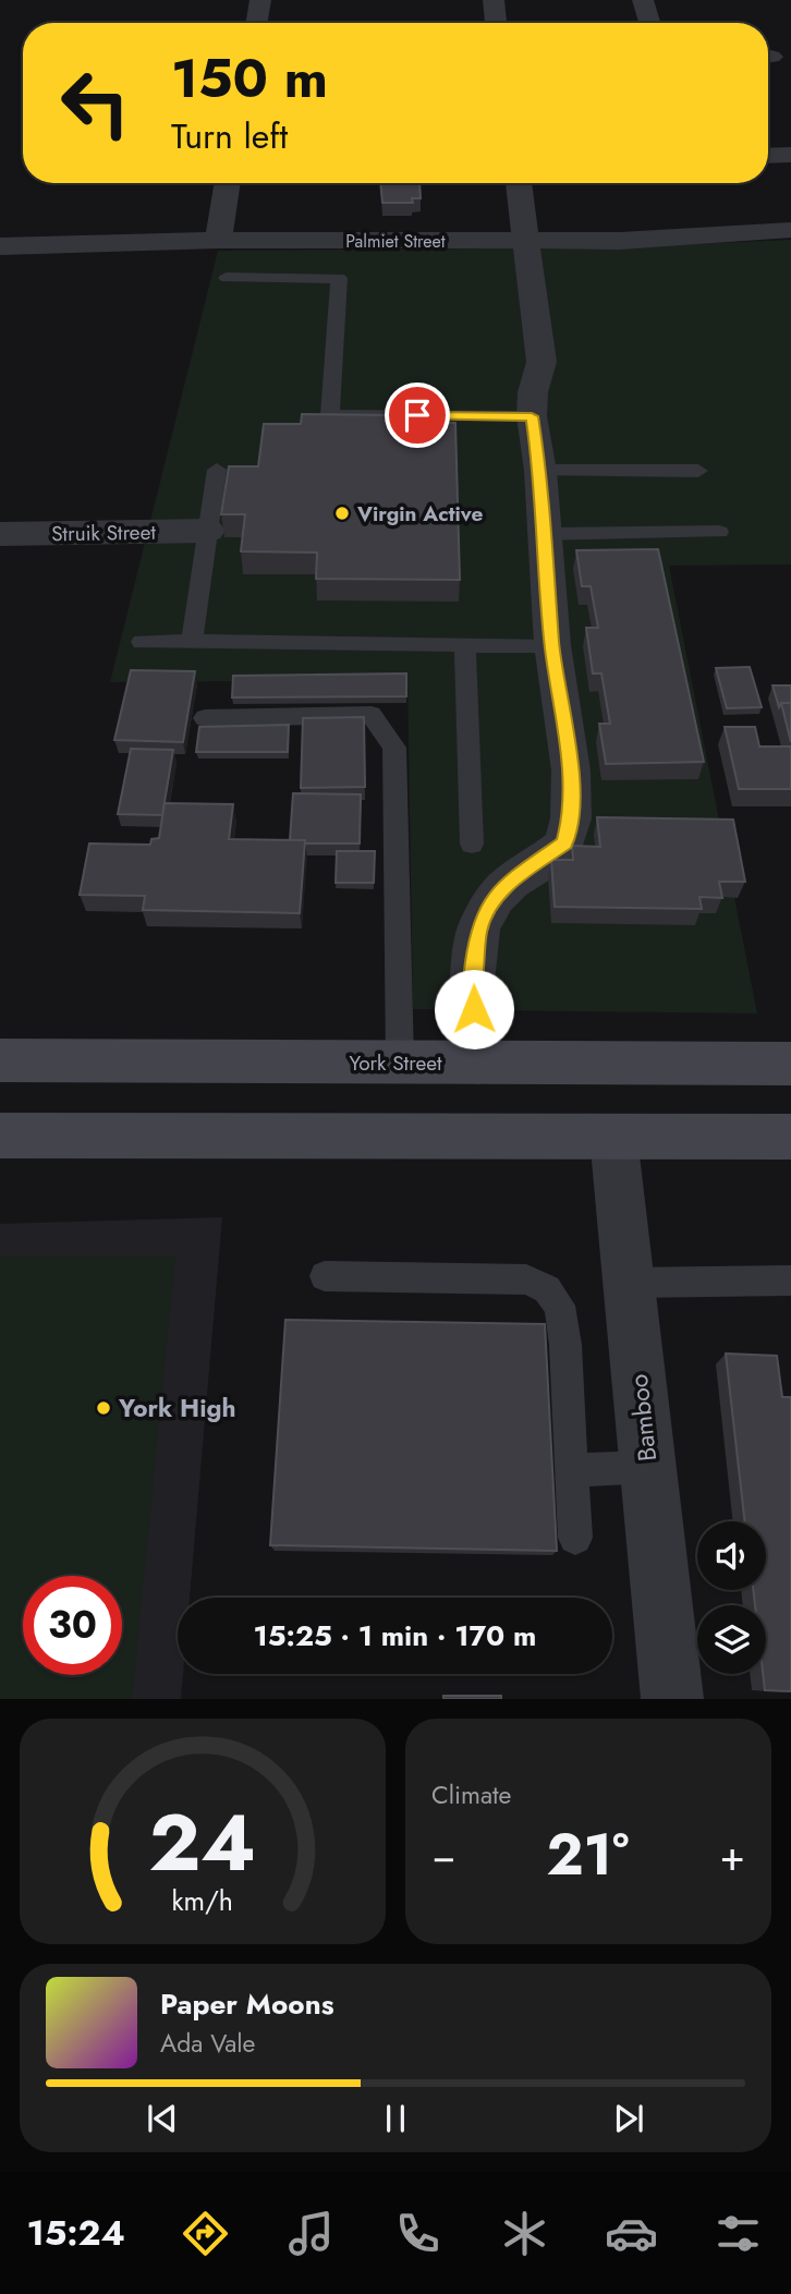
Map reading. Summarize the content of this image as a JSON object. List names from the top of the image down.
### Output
{
  "streets": {
    "main road": ["York Street"],
    "street": ["Palmiet Street", "Struik Street", "Bamboo"]
  },
  "places": ["Virgin Active", "York High"],
  "page": {
    "turn": ["150 m", "Turn left"],
    "limit": "30",
    "trip": "15:25 · 1 min · 170 m",
    "tile": "Climate",
    "heat": ["−", "21°", "+"],
    "song": ["Paper Moons", "Ada Vale"],
    "tabs": "15:24",
    "gauge": ["24", "km/h"]
  }
}
